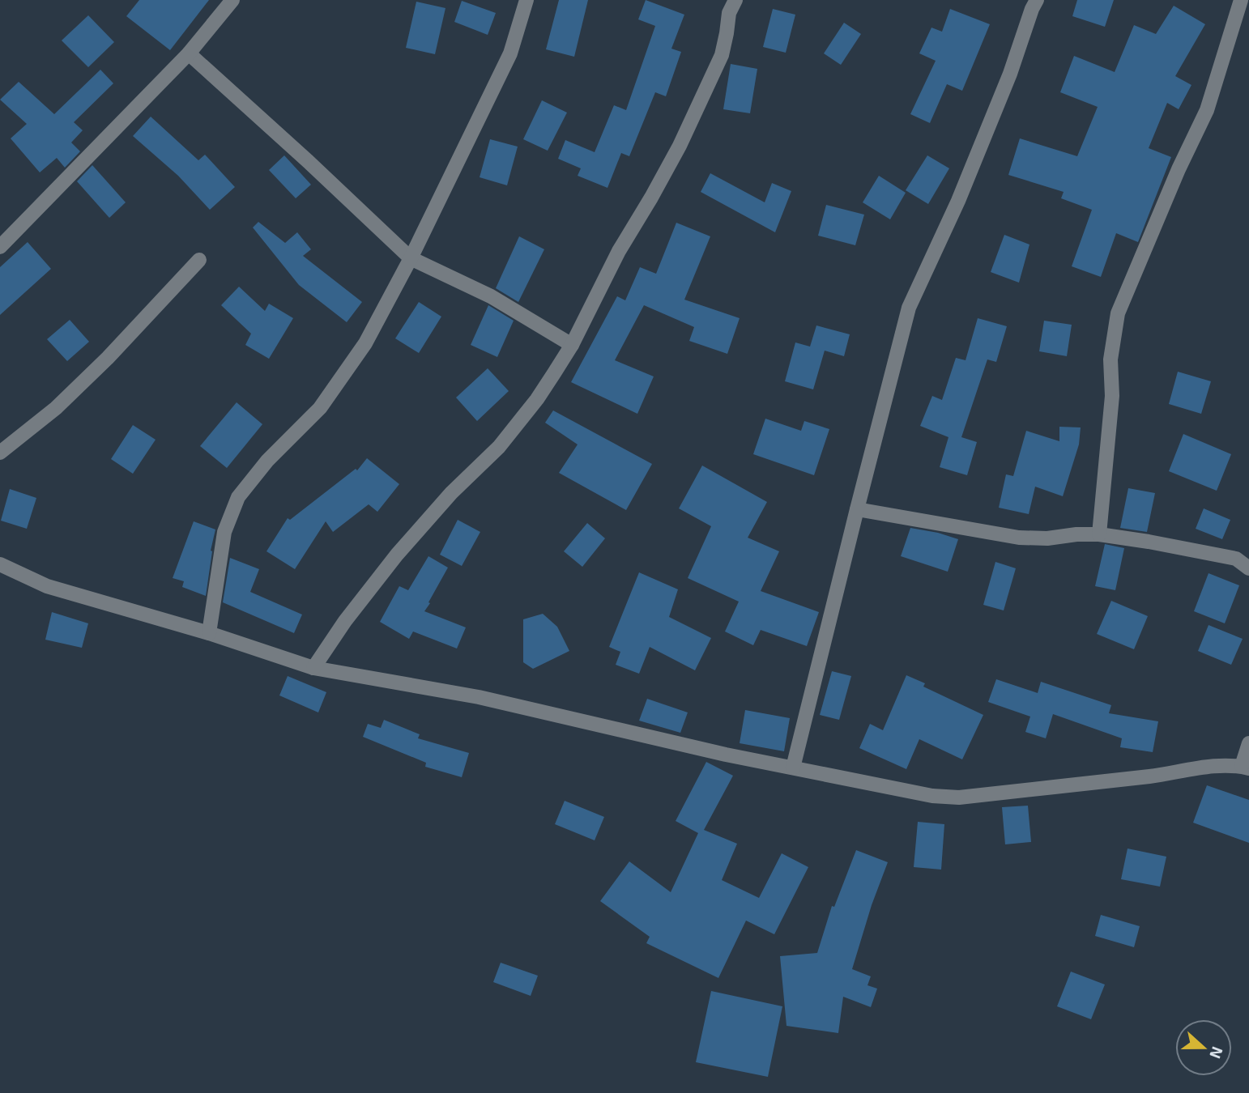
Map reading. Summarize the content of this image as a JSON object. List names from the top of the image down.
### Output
{
  "north": "right"
}
